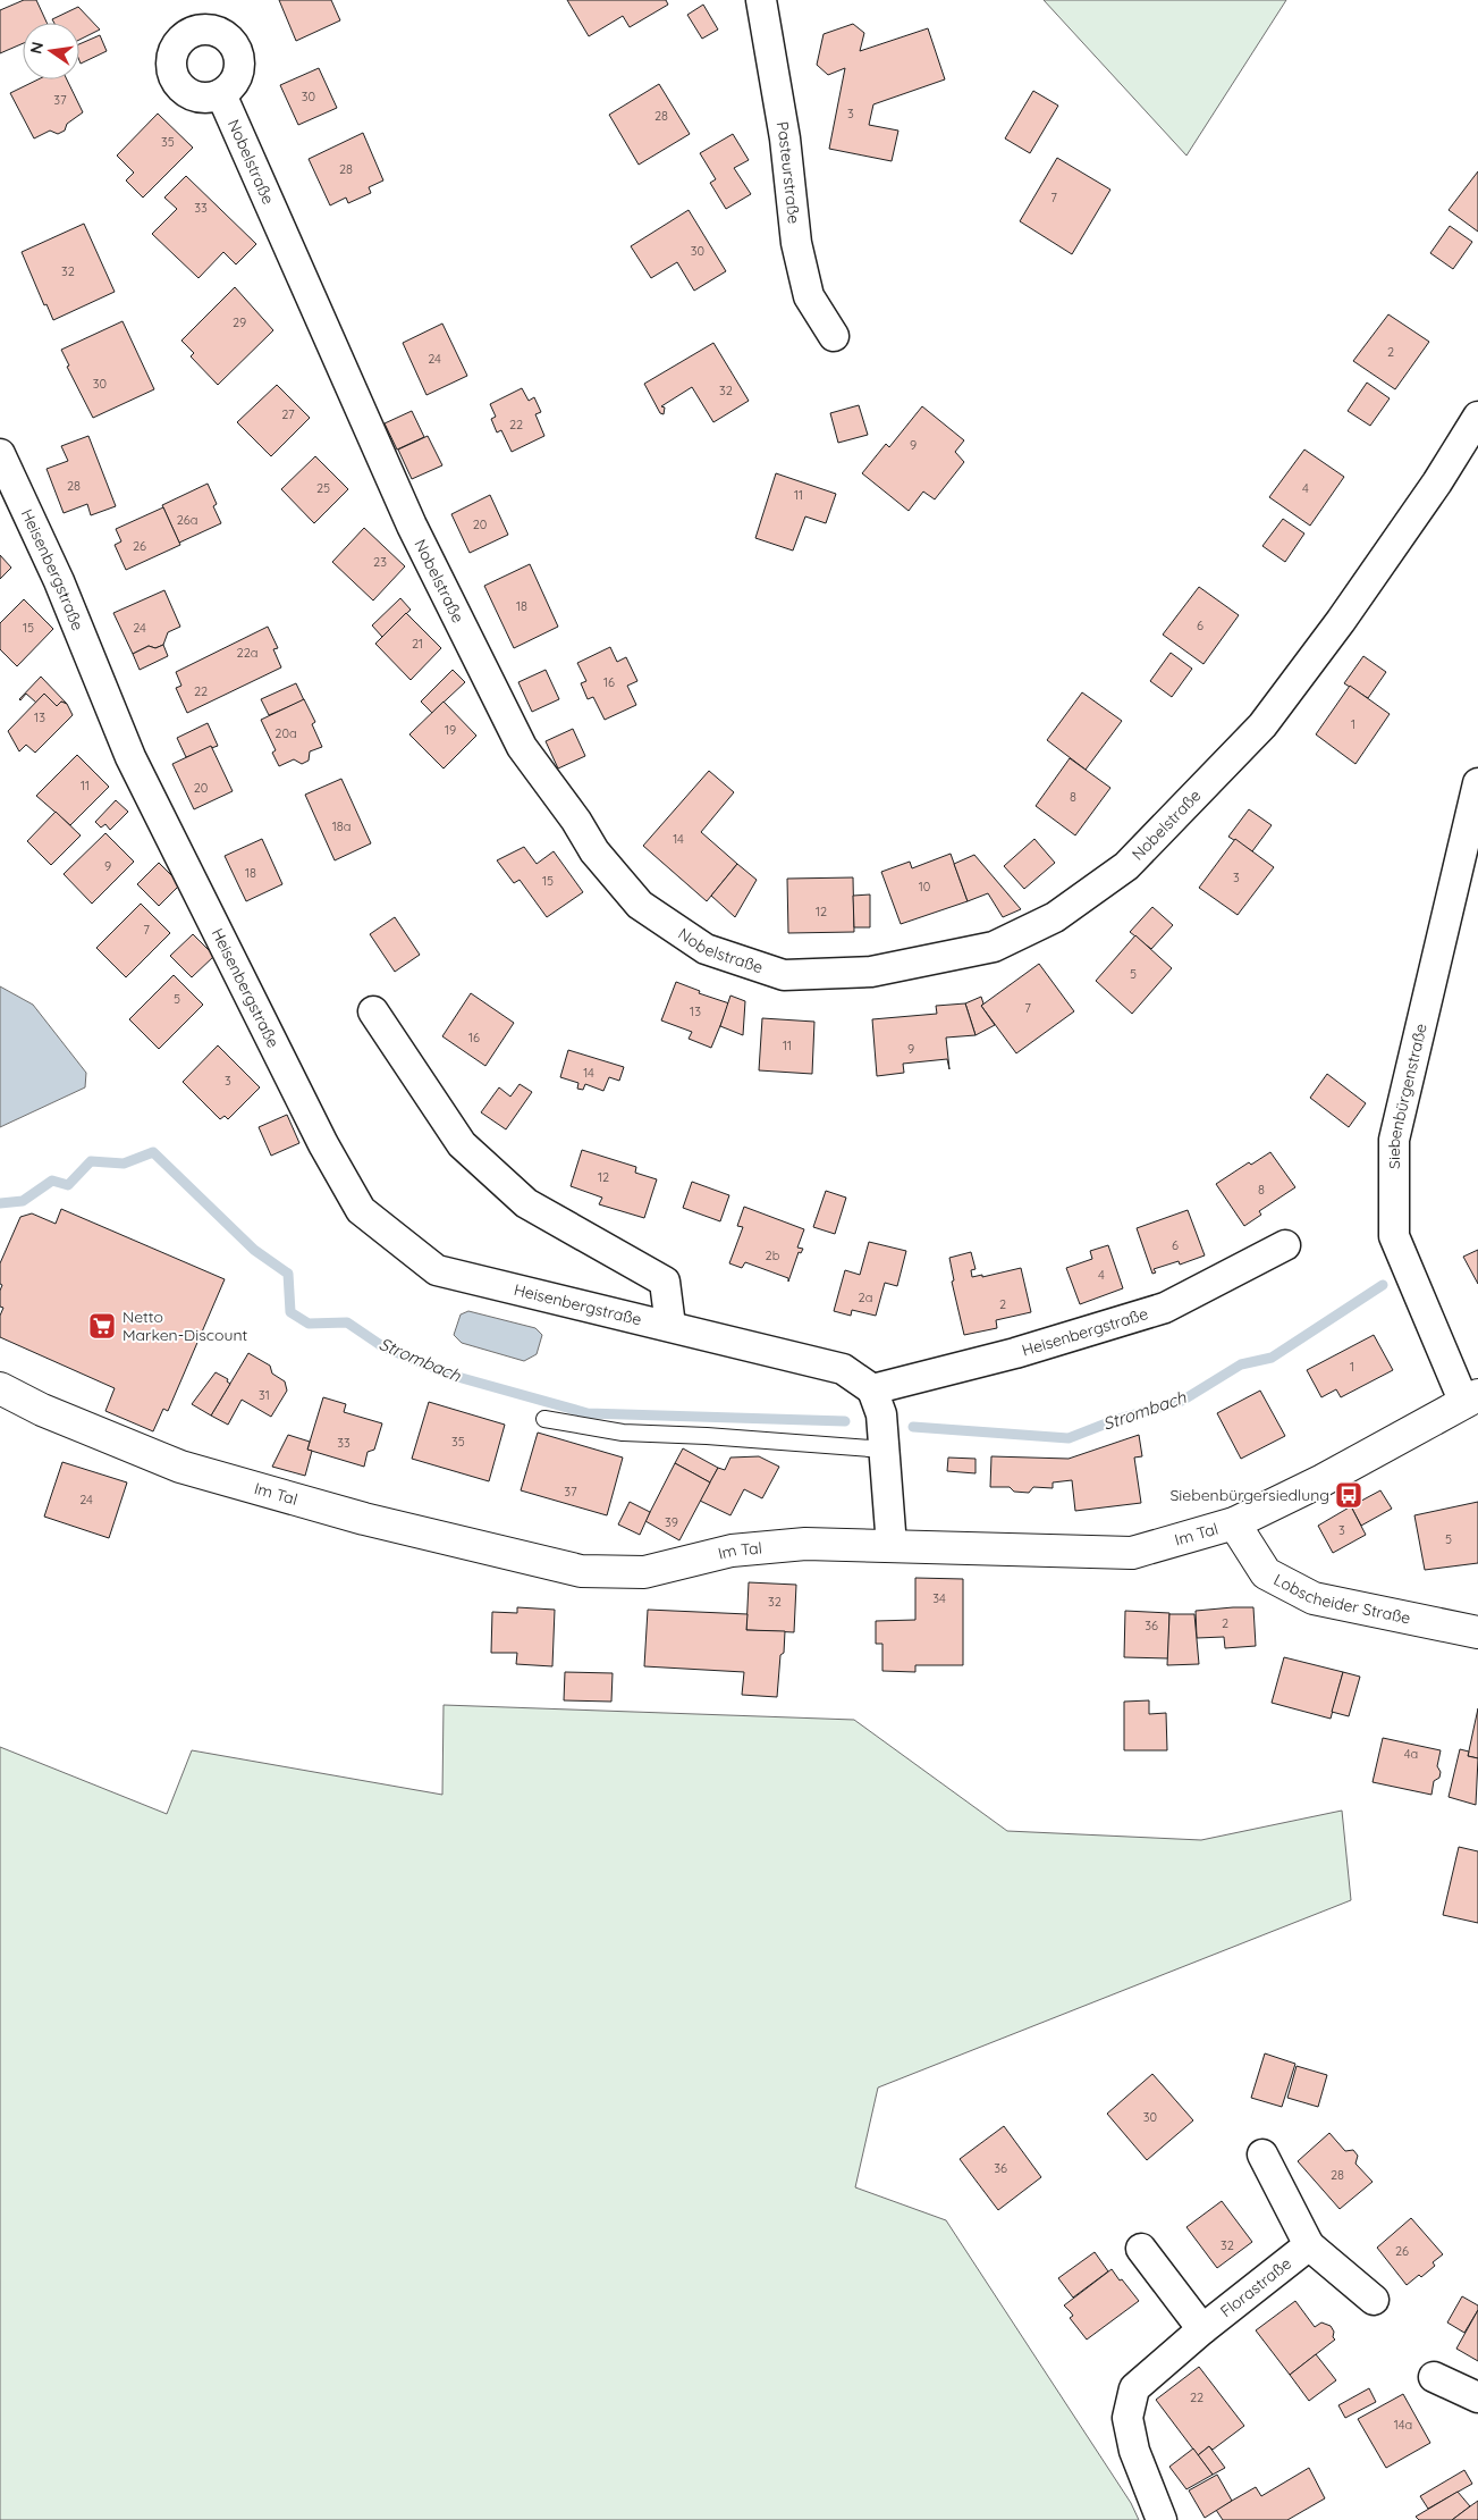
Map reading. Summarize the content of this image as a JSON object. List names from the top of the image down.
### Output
{
  "streets": {
    "main road": ["Im Tal", "Lobscheider Straße"],
    "street": [
      "Nobelstraße",
      "Pasteurstraße",
      "Heisenbergstraße",
      "Siebenbürgenstraße",
      "Florastraße"
    ]
  },
  "crossings": [
    ["Siebenbürgenstraße", "Im Tal"],
    ["Im Tal", "Lobscheider Straße"]
  ],
  "water": ["Strombach"],
  "places": {
    "supermarket": ["Netto Marken-Discount"],
    "bus stop": ["Siebenbürgersiedlung"]
  },
  "house_numbers": [
    "30",
    "37",
    "3",
    "28",
    "35",
    "28",
    "7",
    "33",
    "30",
    "32",
    "29",
    "2",
    "24",
    "30",
    "32",
    "27",
    "22",
    "9",
    "28",
    "25",
    "4",
    "11",
    "26a",
    "20",
    "26",
    "23",
    "18",
    "6",
    "15",
    "24",
    "21",
    "22a",
    "16",
    "22",
    "13",
    "1",
    "19",
    "20a",
    "11",
    "20",
    "8",
    "18a",
    "14",
    "9",
    "18",
    "3",
    "15",
    "10",
    "12",
    "7",
    "5",
    "5",
    "7",
    "13",
    "16",
    "11",
    "9",
    "14",
    "3",
    "12",
    "8",
    "6",
    "2b",
    "4",
    "2a",
    "2",
    "1",
    "31",
    "35",
    "33",
    "37",
    "24",
    "39",
    "3",
    "5",
    "34",
    "32",
    "2",
    "36",
    "4a",
    "30",
    "36",
    "28",
    "32",
    "26",
    "22",
    "14a"
  ],
  "north": "left"
}
